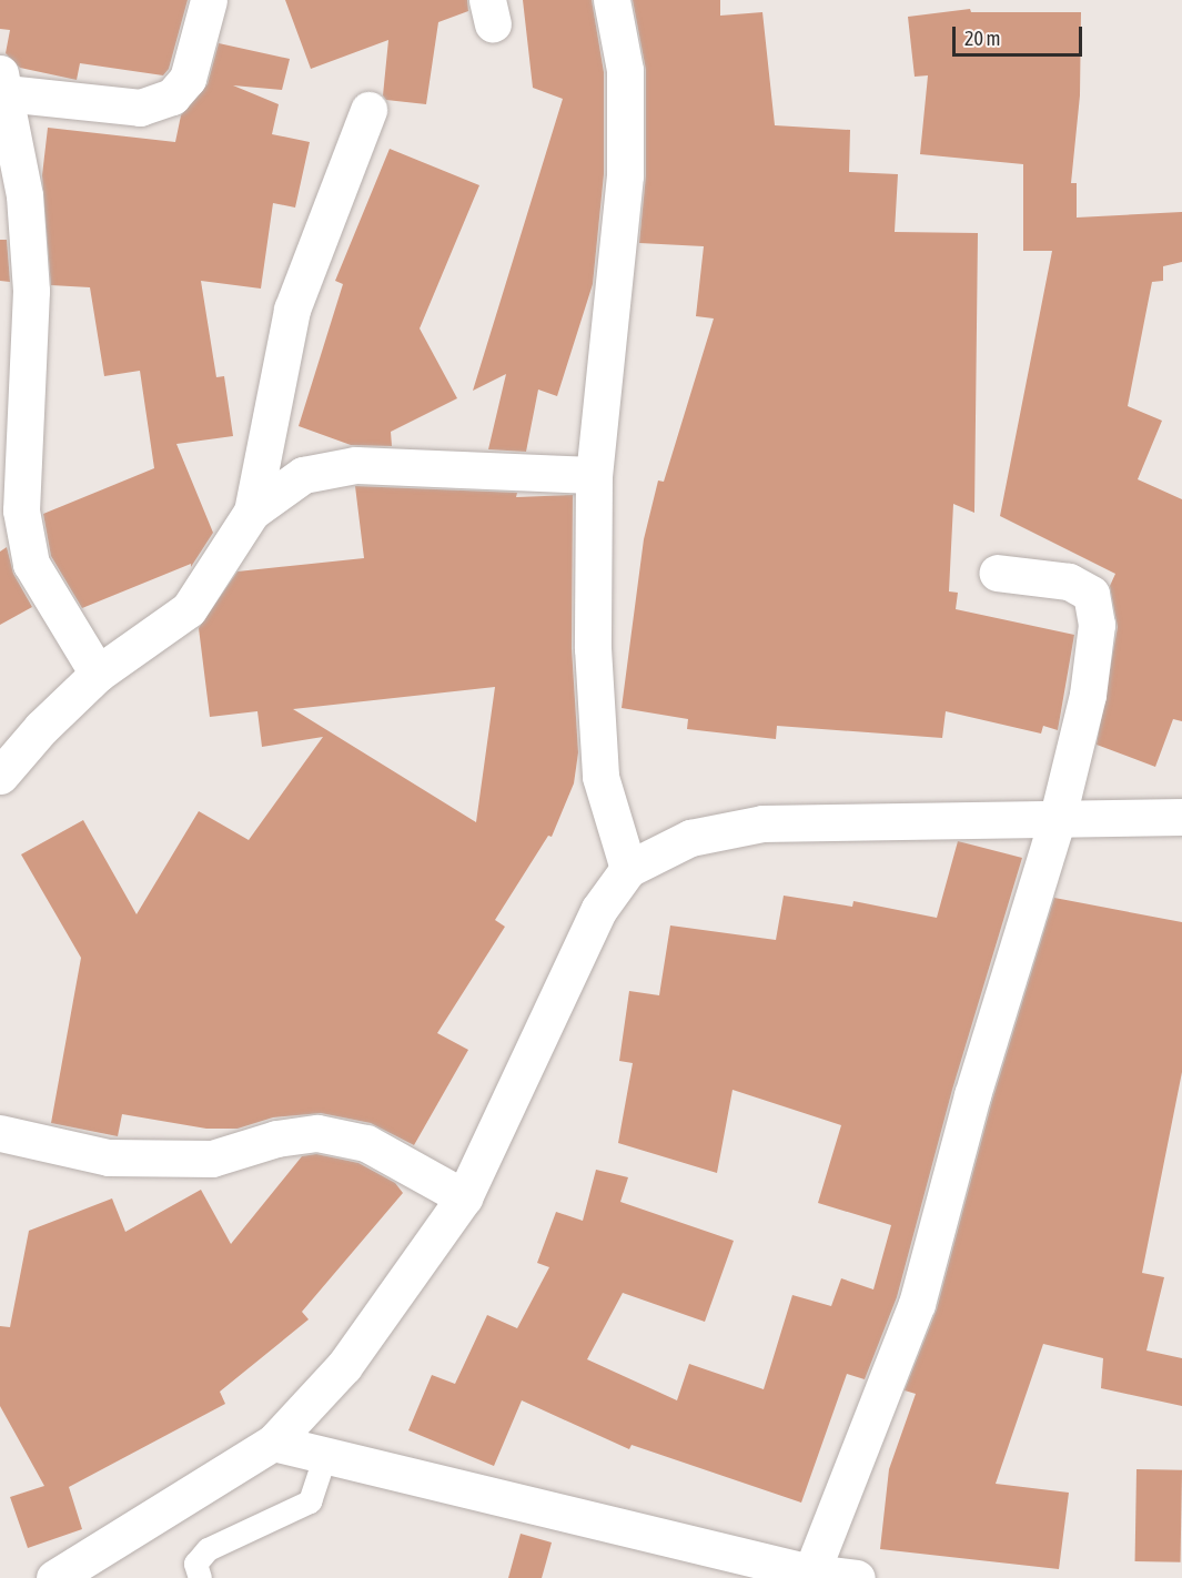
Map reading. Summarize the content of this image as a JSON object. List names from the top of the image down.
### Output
{
  "scale_bar": "20 m"
}
